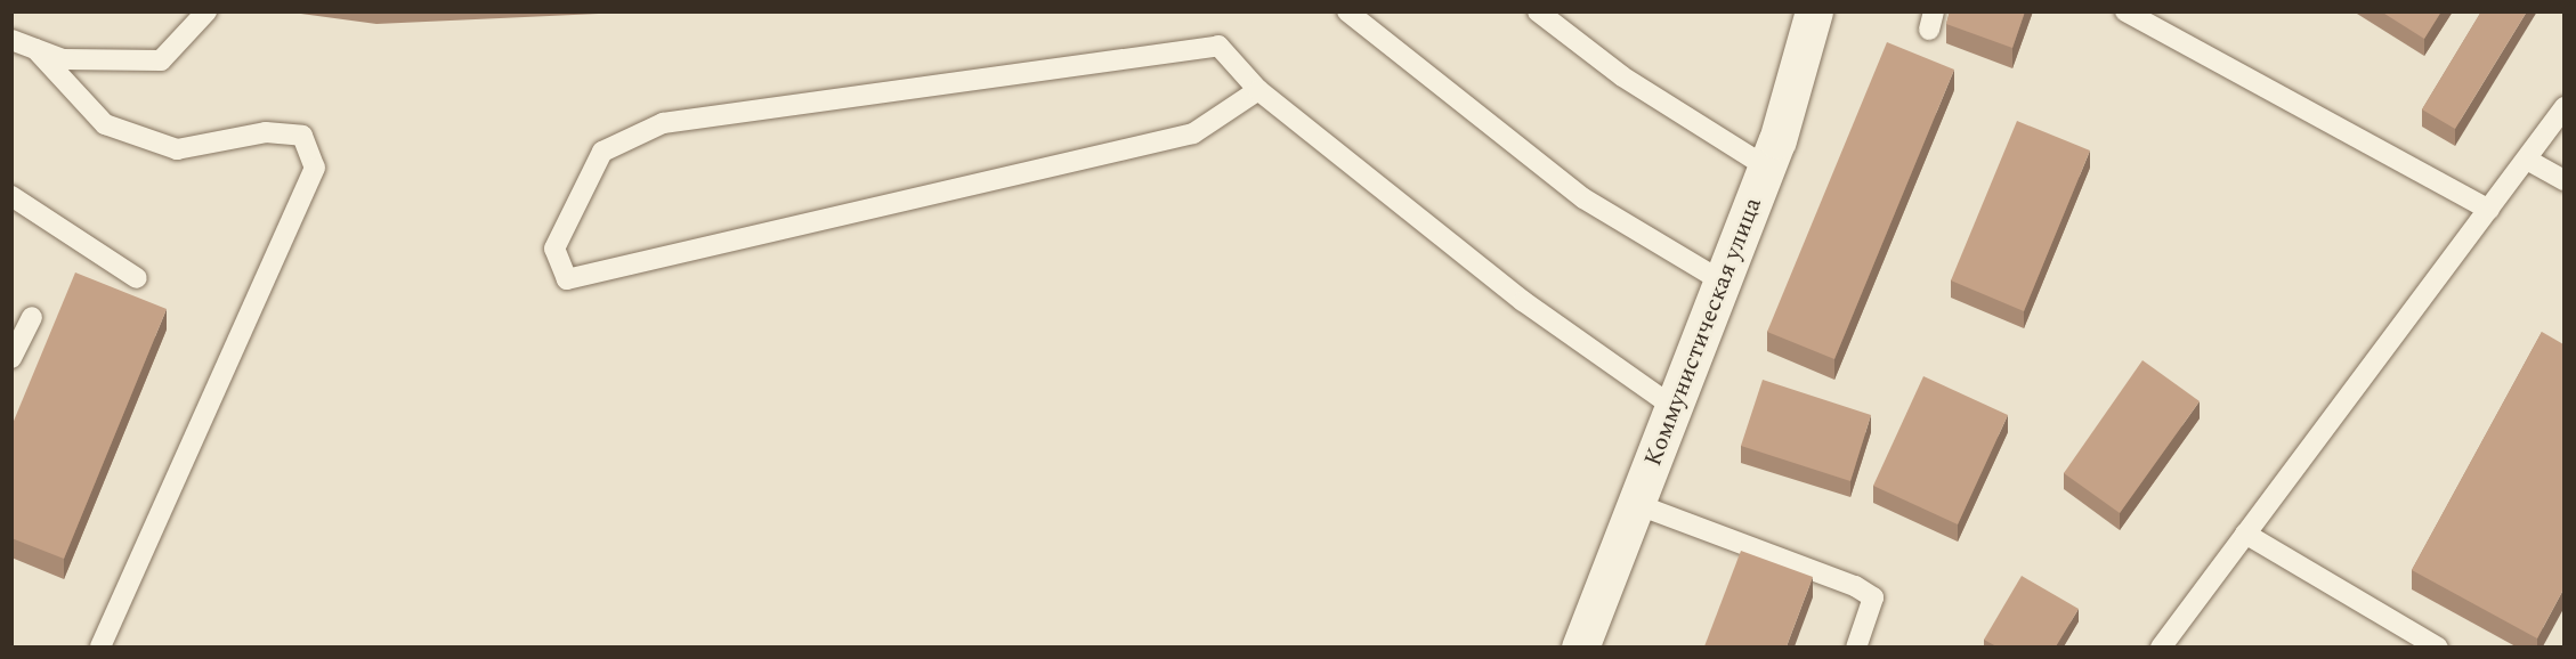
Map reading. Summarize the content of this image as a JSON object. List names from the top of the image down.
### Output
{
  "streets": {
    "main road": ["Коммунистическая улица"]
  }
}
